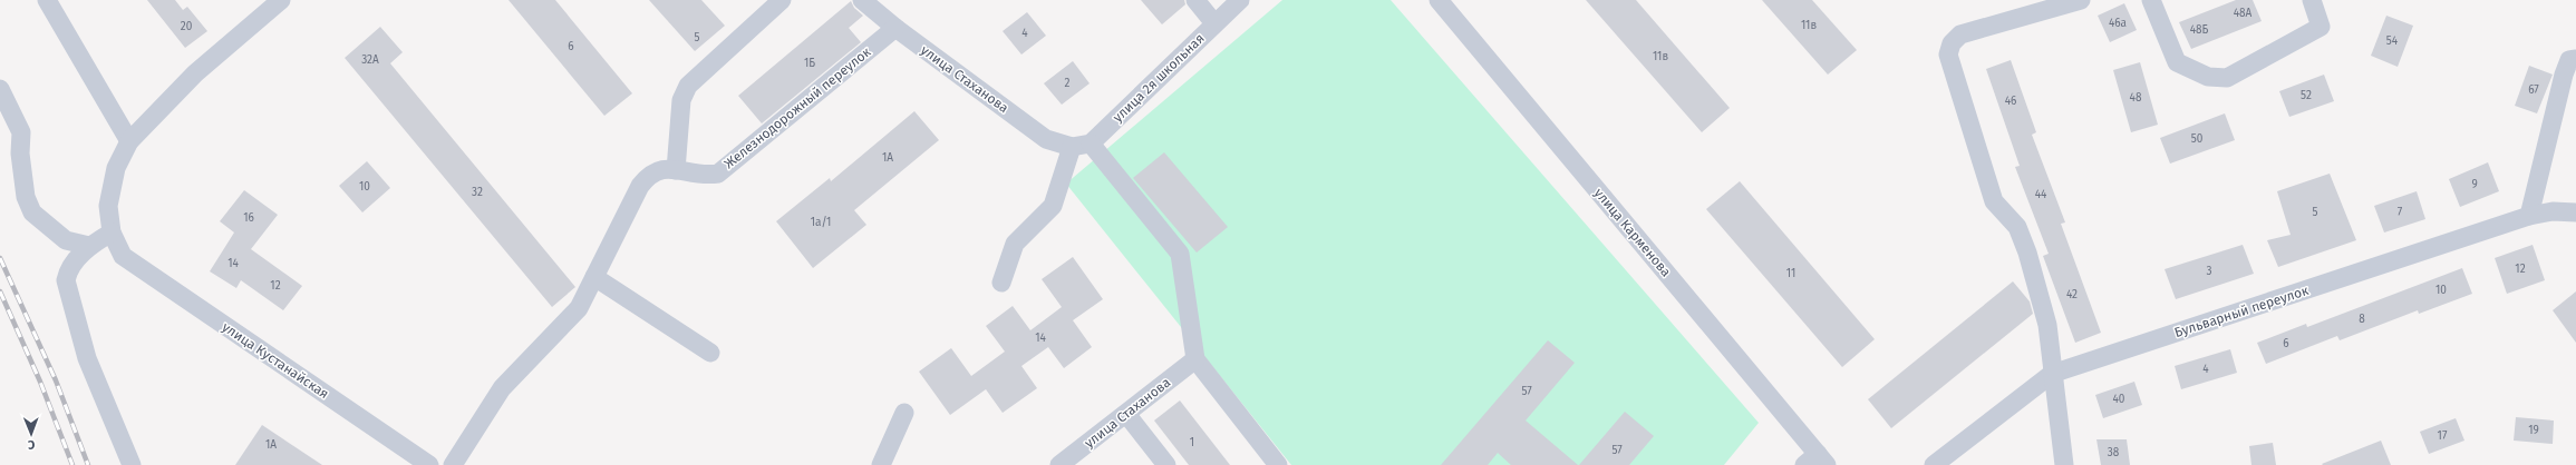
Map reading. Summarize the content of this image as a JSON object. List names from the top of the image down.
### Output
{
  "streets": {
    "street": [
      "улица 2я школьная",
      "улица Стаханова",
      "Железнодорожный переулок",
      "улица Карменова",
      "Бульварный переулок",
      "улица Кустанайская"
    ]
  },
  "crossings": [
    ["улица Стаханова", "Железнодорожный переулок"]
  ],
  "house_numbers": [
    "48А",
    "46а",
    "11в",
    "20",
    "48Б",
    "4",
    "5",
    "54",
    "6",
    "11в",
    "32А",
    "1Б",
    "2",
    "67",
    "52",
    "48",
    "46",
    "50",
    "1А",
    "9",
    "10",
    "32",
    "44",
    "5",
    "7",
    "16",
    "1а/1",
    "14",
    "12",
    "3",
    "11",
    "12",
    "10",
    "42",
    "8",
    "14",
    "6",
    "4",
    "57",
    "40",
    "19",
    "17",
    "1",
    "1А",
    "57",
    "38"
  ],
  "north": "bottom"
}
